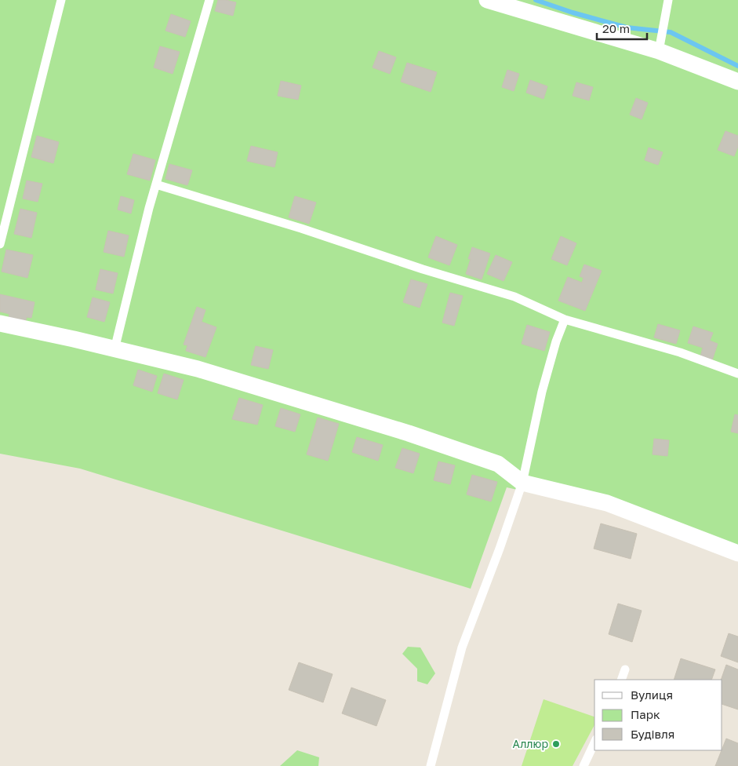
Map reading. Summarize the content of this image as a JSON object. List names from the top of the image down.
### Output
{
  "places": ["Аллюр"],
  "legend": ["Вулиця", "Парк", "Будівля"],
  "scale_bar": "20 m"
}
